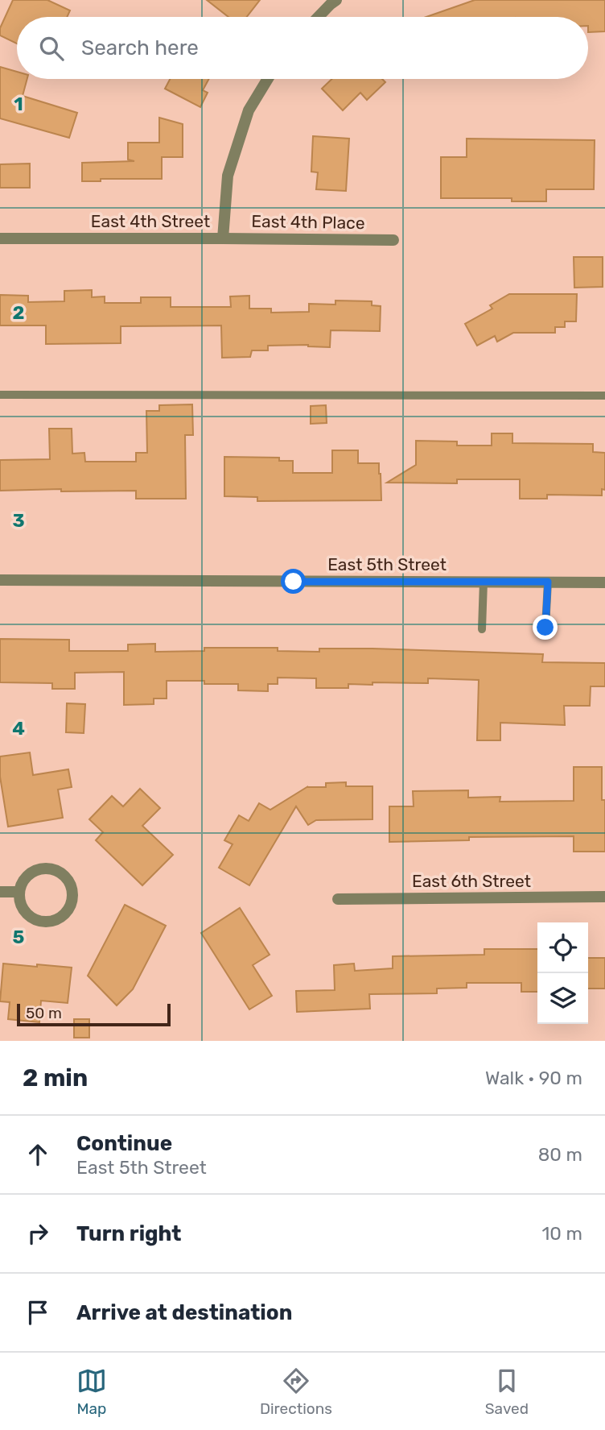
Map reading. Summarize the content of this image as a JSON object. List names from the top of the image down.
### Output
{
  "streets": {
    "street": [
      "East 4th Street",
      "East 4th Place",
      "East 5th Street",
      "East 6th Street"
    ]
  },
  "crossings": [
    ["East 4th Street", "East 4th Place"]
  ],
  "scale_bar": "50 m",
  "page": {
    "search": "Search here",
    "scale": "50 m",
    "heading": ["2 min", "Walk · 90 m"],
    "list": [
      ["Continue", "East 5th Street", "80 m"],
      ["Turn right", "10 m"],
      "Arrive at destination"
    ],
    "nav": ["Map", "Directions", "Saved"]
  },
  "grid": {
    "rows": [
      "1",
      "2",
      "3",
      "4",
      "5"
    ]
  }
}
